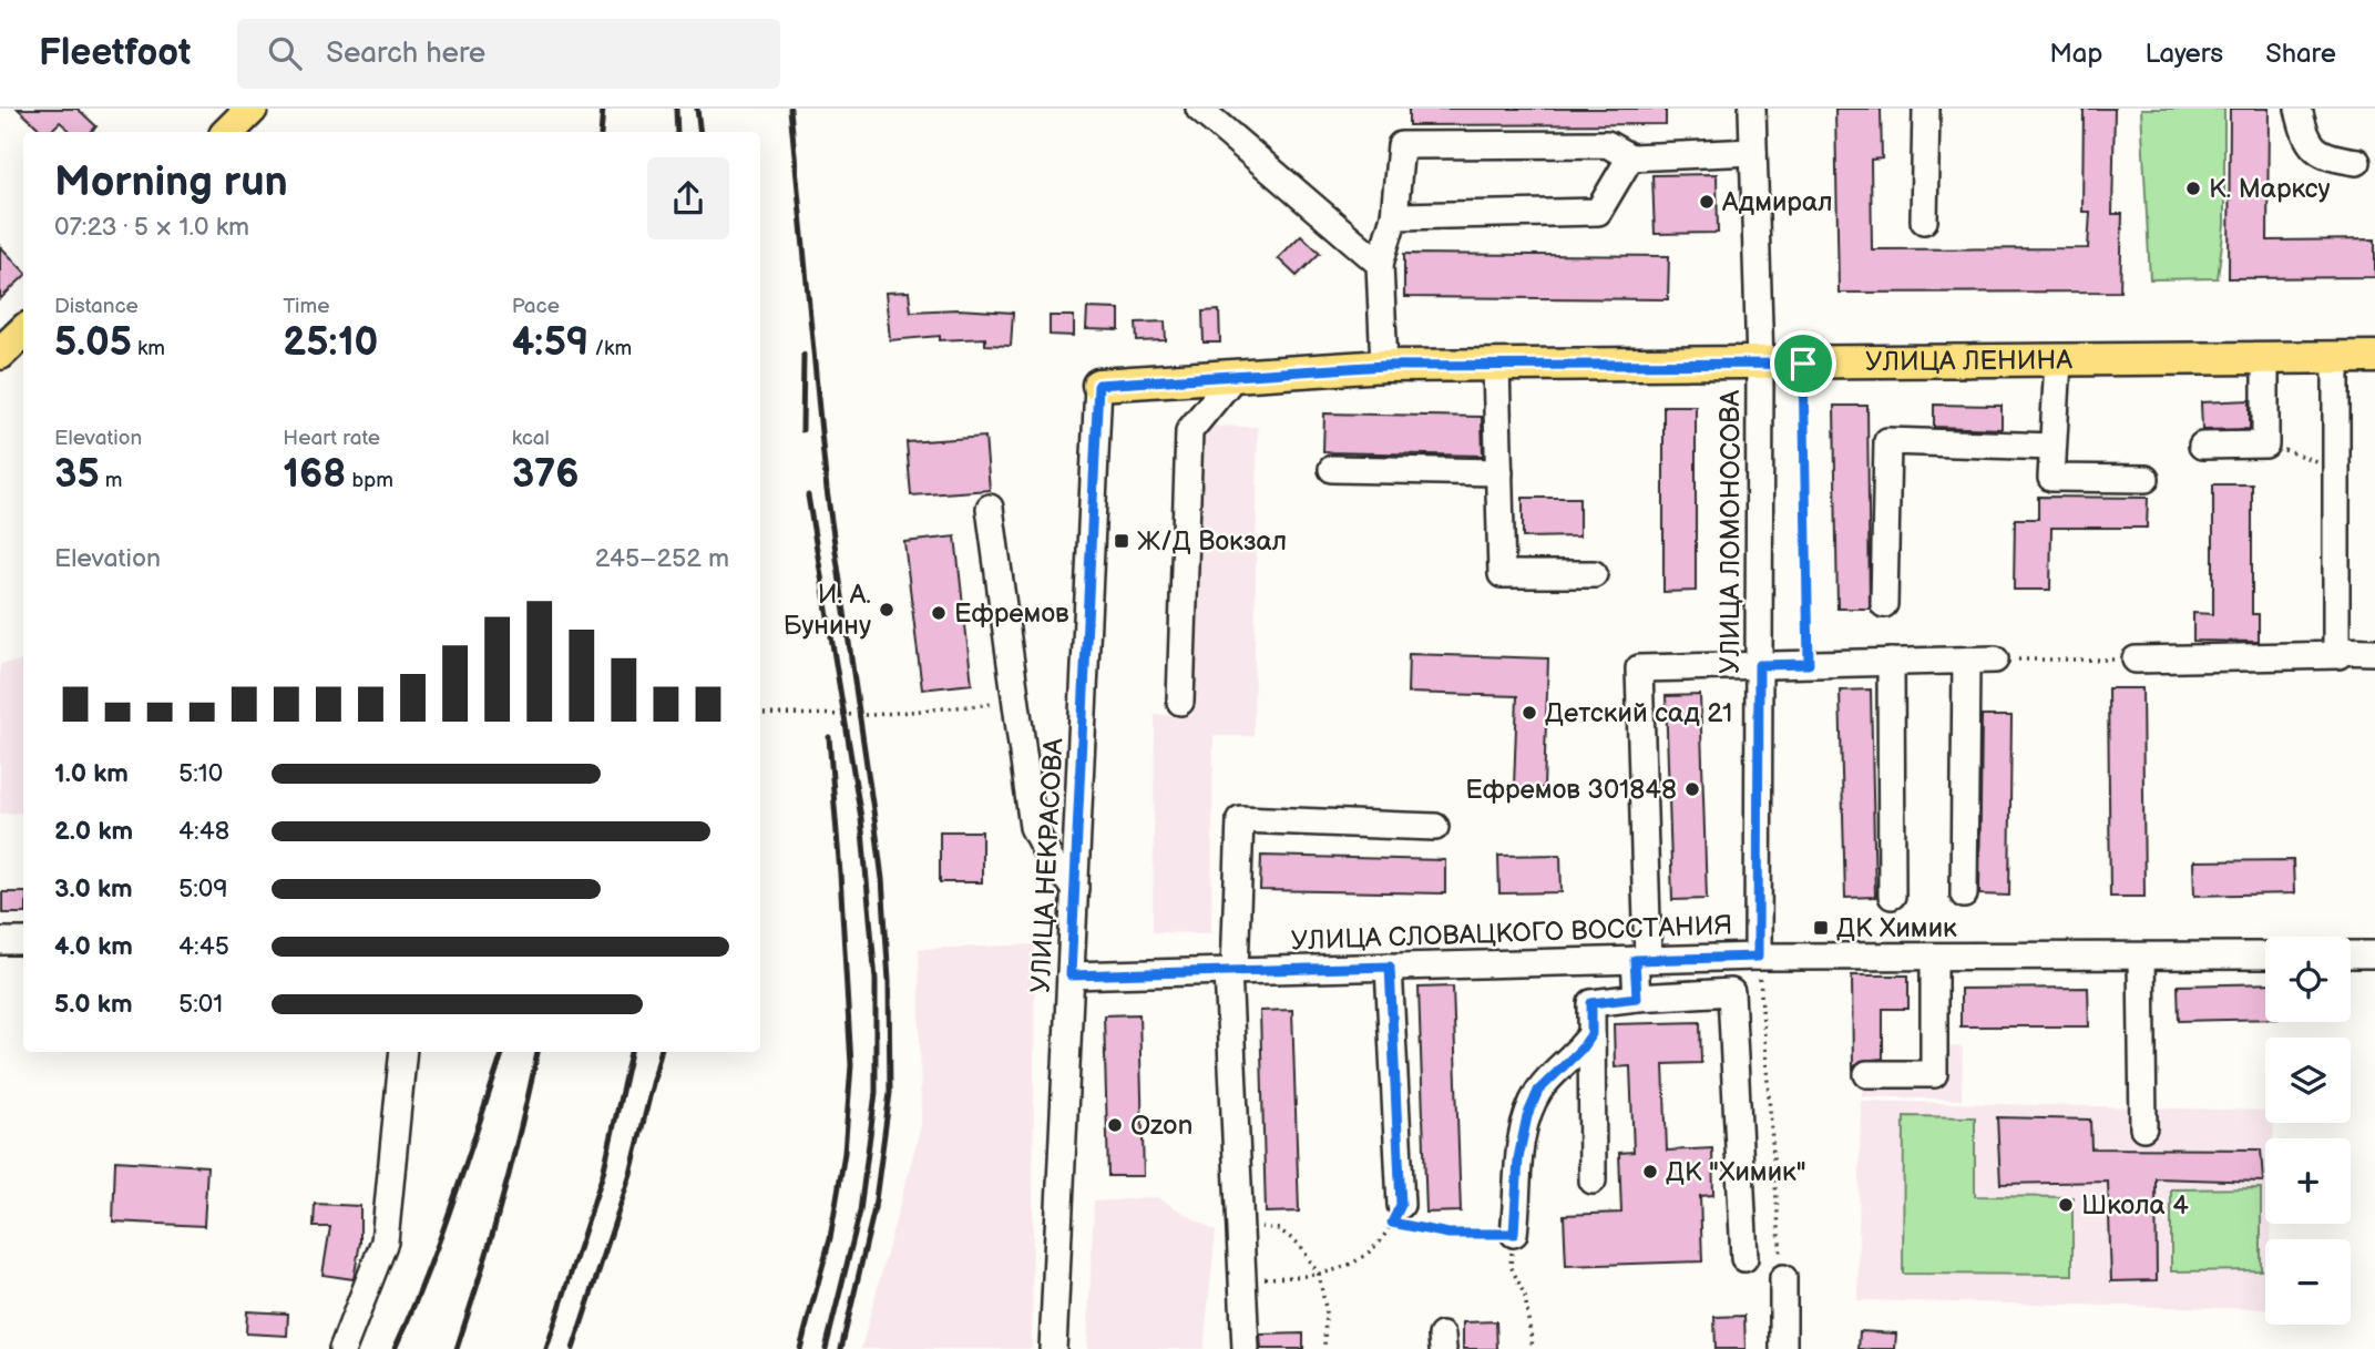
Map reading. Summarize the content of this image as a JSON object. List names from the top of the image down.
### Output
{
  "streets": {
    "main road": ["УЛИЦА ЛЕНИНА"],
    "street": ["УЛИЦА ЛОМОНОСОВА", "УЛИЦА НЕКРАСОВА", "УЛИЦА СЛОВАЦКОГО ВОССТАНИЯ"]
  },
  "crossings": [
    ["УЛИЦА ЛЕНИНА", "УЛИЦА ЛОМОНОСОВА"],
    ["УЛИЦА ЛЕНИНА", "УЛИЦА НЕКРАСОВА"],
    ["УЛИЦА ЛОМОНОСОВА", "УЛИЦА СЛОВАЦКОГО ВОССТАНИЯ"],
    ["УЛИЦА НЕКРАСОВА", "УЛИЦА СЛОВАЦКОГО ВОССТАНИЯ"]
  ],
  "places": {
    "other": [
      "К. Марксу",
      "Адмирал",
      "И. А. Бунину",
      "Ефремов",
      "Детский сад 21",
      "Ефремов 301848",
      "Ozon",
      "ДК \"Химик\"",
      "Школа 4"
    ],
    "transit": ["Ж/Д Вокзал", "ДК Химик"]
  },
  "page": {
    "header": "Fleetfoot",
    "search": "Search here",
    "nav": ["Map", "Layers", "Share"],
    "heading": ["Morning run", "07:23 · 5 × 1.0 km"],
    "stats": [
      ["Distance", "5.05 km"],
      ["Time", "25:10"],
      ["Pace", "4:59 /km"],
      ["Elevation", "35 m"],
      ["Heart rate", "168 bpm"],
      ["kcal", "376"]
    ],
    "chart": ["Elevation", "245–252 m"],
    "list": [
      {
        "name": "1.0 km",
        "note": "5:10"
      },
      {
        "name": "2.0 km",
        "note": "4:48"
      },
      {
        "name": "3.0 km",
        "note": "5:09"
      },
      {
        "name": "4.0 km",
        "note": "4:45"
      },
      {
        "name": "5.0 km",
        "note": "5:01"
      }
    ],
    "map_buttons": ["+", "−"]
  }
}
